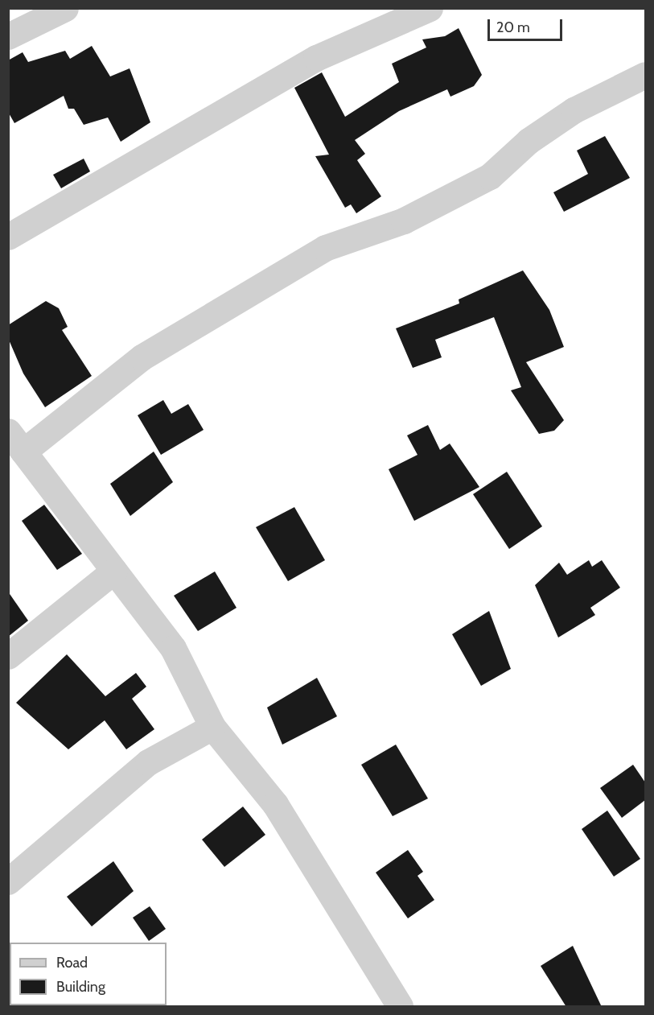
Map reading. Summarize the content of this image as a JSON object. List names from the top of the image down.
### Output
{
  "legend": ["Road", "Building"],
  "scale_bar": "20 m"
}
